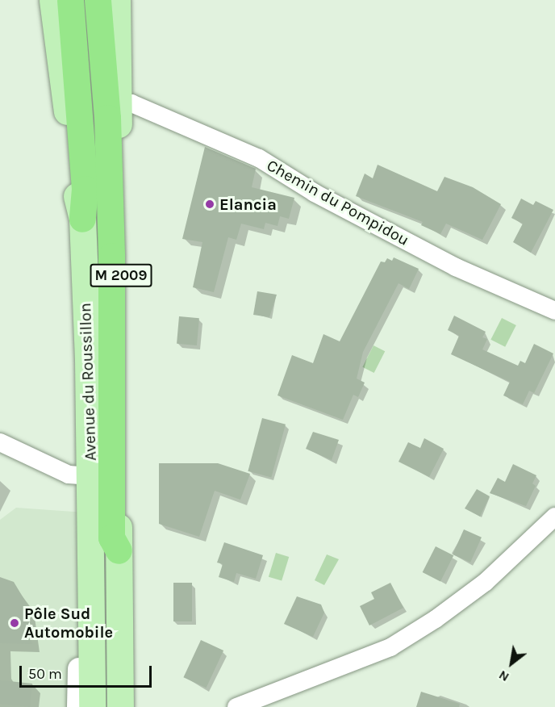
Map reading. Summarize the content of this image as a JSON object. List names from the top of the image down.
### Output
{
  "streets": {
    "main road": ["M 2009", "Avenue du Roussillon"],
    "street": ["Chemin du Pompidou"]
  },
  "crossings": [
    ["Chemin du Pompidou", "Avenue du Roussillon"]
  ],
  "places": ["Elancia", "Pôle Sud Automobile"],
  "scale_bar": "50 m",
  "north": "bottom left"
}
